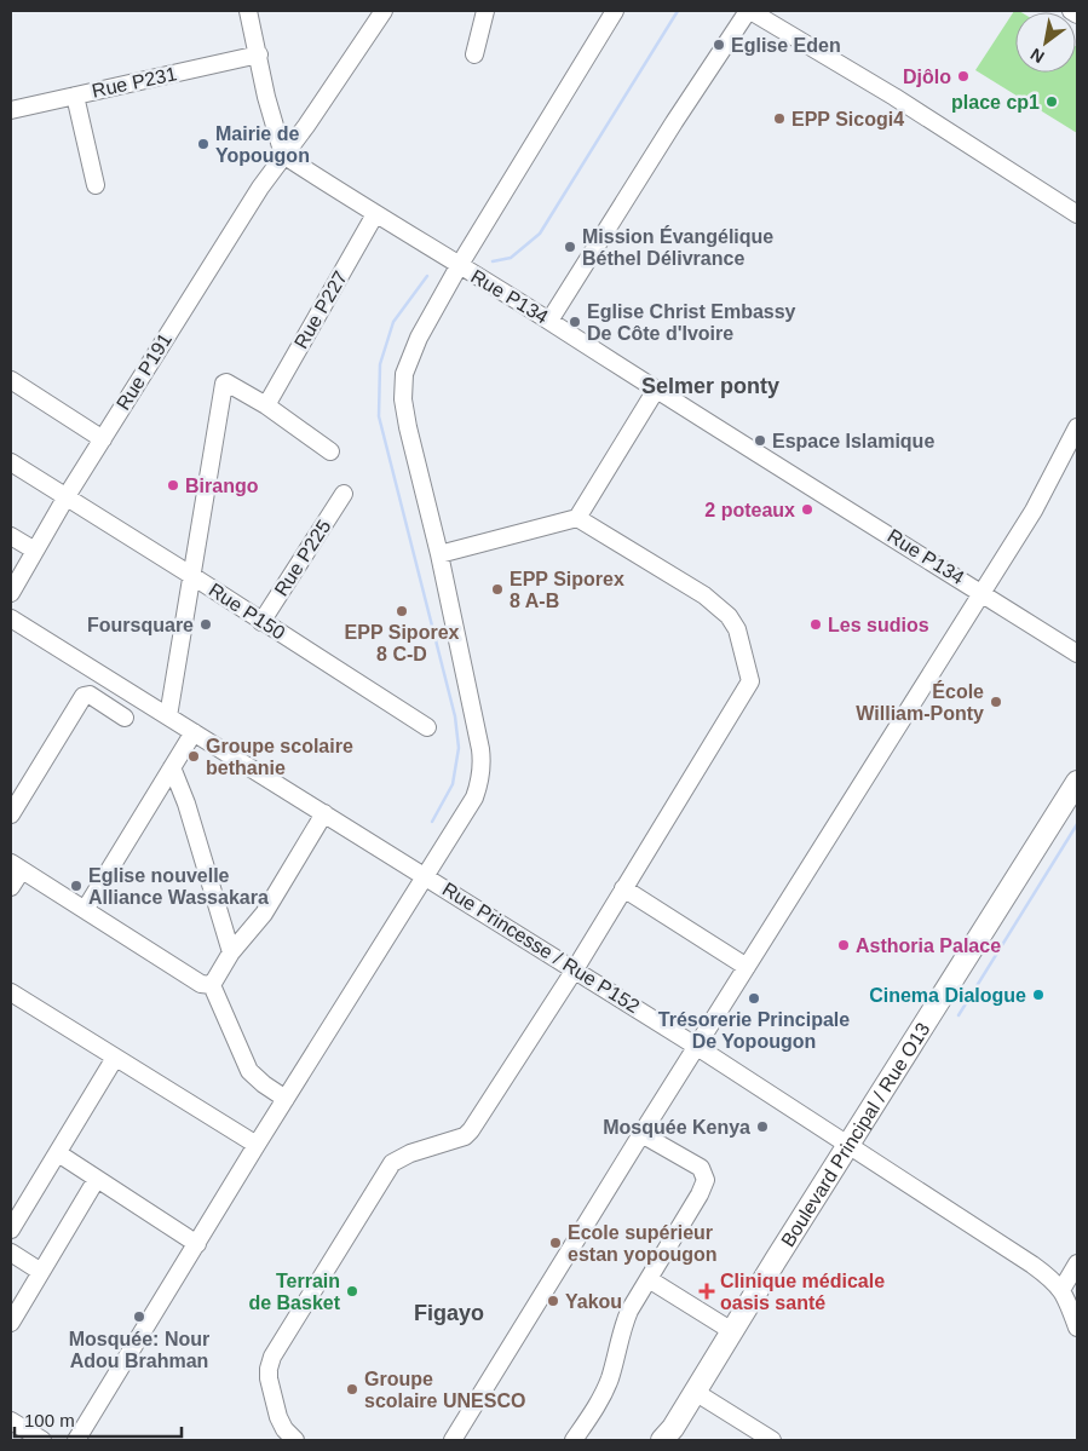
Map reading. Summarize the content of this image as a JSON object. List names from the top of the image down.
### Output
{
  "streets": {
    "main road": ["Boulevard Principal / Rue O13"],
    "street": [
      "Rue P231",
      "Rue P134",
      "Rue P227",
      "Rue P191",
      "Rue P225",
      "Rue P150",
      "Rue Princesse / Rue P152"
    ]
  },
  "crossings": [
    ["Rue P134", "Rue P227"],
    ["Rue P134", "Rue P191"],
    ["Rue P191", "Rue P150"],
    ["Rue P225", "Rue P150"],
    ["Rue Princesse / Rue P152", "Boulevard Principal / Rue O13"]
  ],
  "districts": ["Selmer ponty", "Figayo"],
  "places": {
    "other": [
      "Eglise Eden",
      "Djôlo",
      "place cp1",
      "EPP Sicogi4",
      "Mairie de Yopougon",
      "Mission Évangélique Béthel Délivrance",
      "Eglise Christ Embassy De Côte d'Ivoire",
      "Espace Islamique",
      "Birango",
      "2 poteaux",
      "EPP Siporex 8 A-B",
      "EPP Siporex 8 C-D",
      "Foursquare",
      "Les sudios",
      "École William-Ponty",
      "Groupe scolaire bethanie",
      "Eglise nouvelle Alliance Wassakara",
      "Asthoria Palace",
      "Cinema Dialogue",
      "Trésorerie Principale De Yopougon",
      "Mosquée Kenya",
      "Ecole supérieur estan yopougon",
      "Terrain de Basket",
      "Yakou",
      "Mosquée: Nour Adou Brahman",
      "Groupe scolaire UNESCO"
    ],
    "health": ["Clinique médicale oasis santé"]
  },
  "scale_bar": "100 m",
  "north": "bottom left"
}
